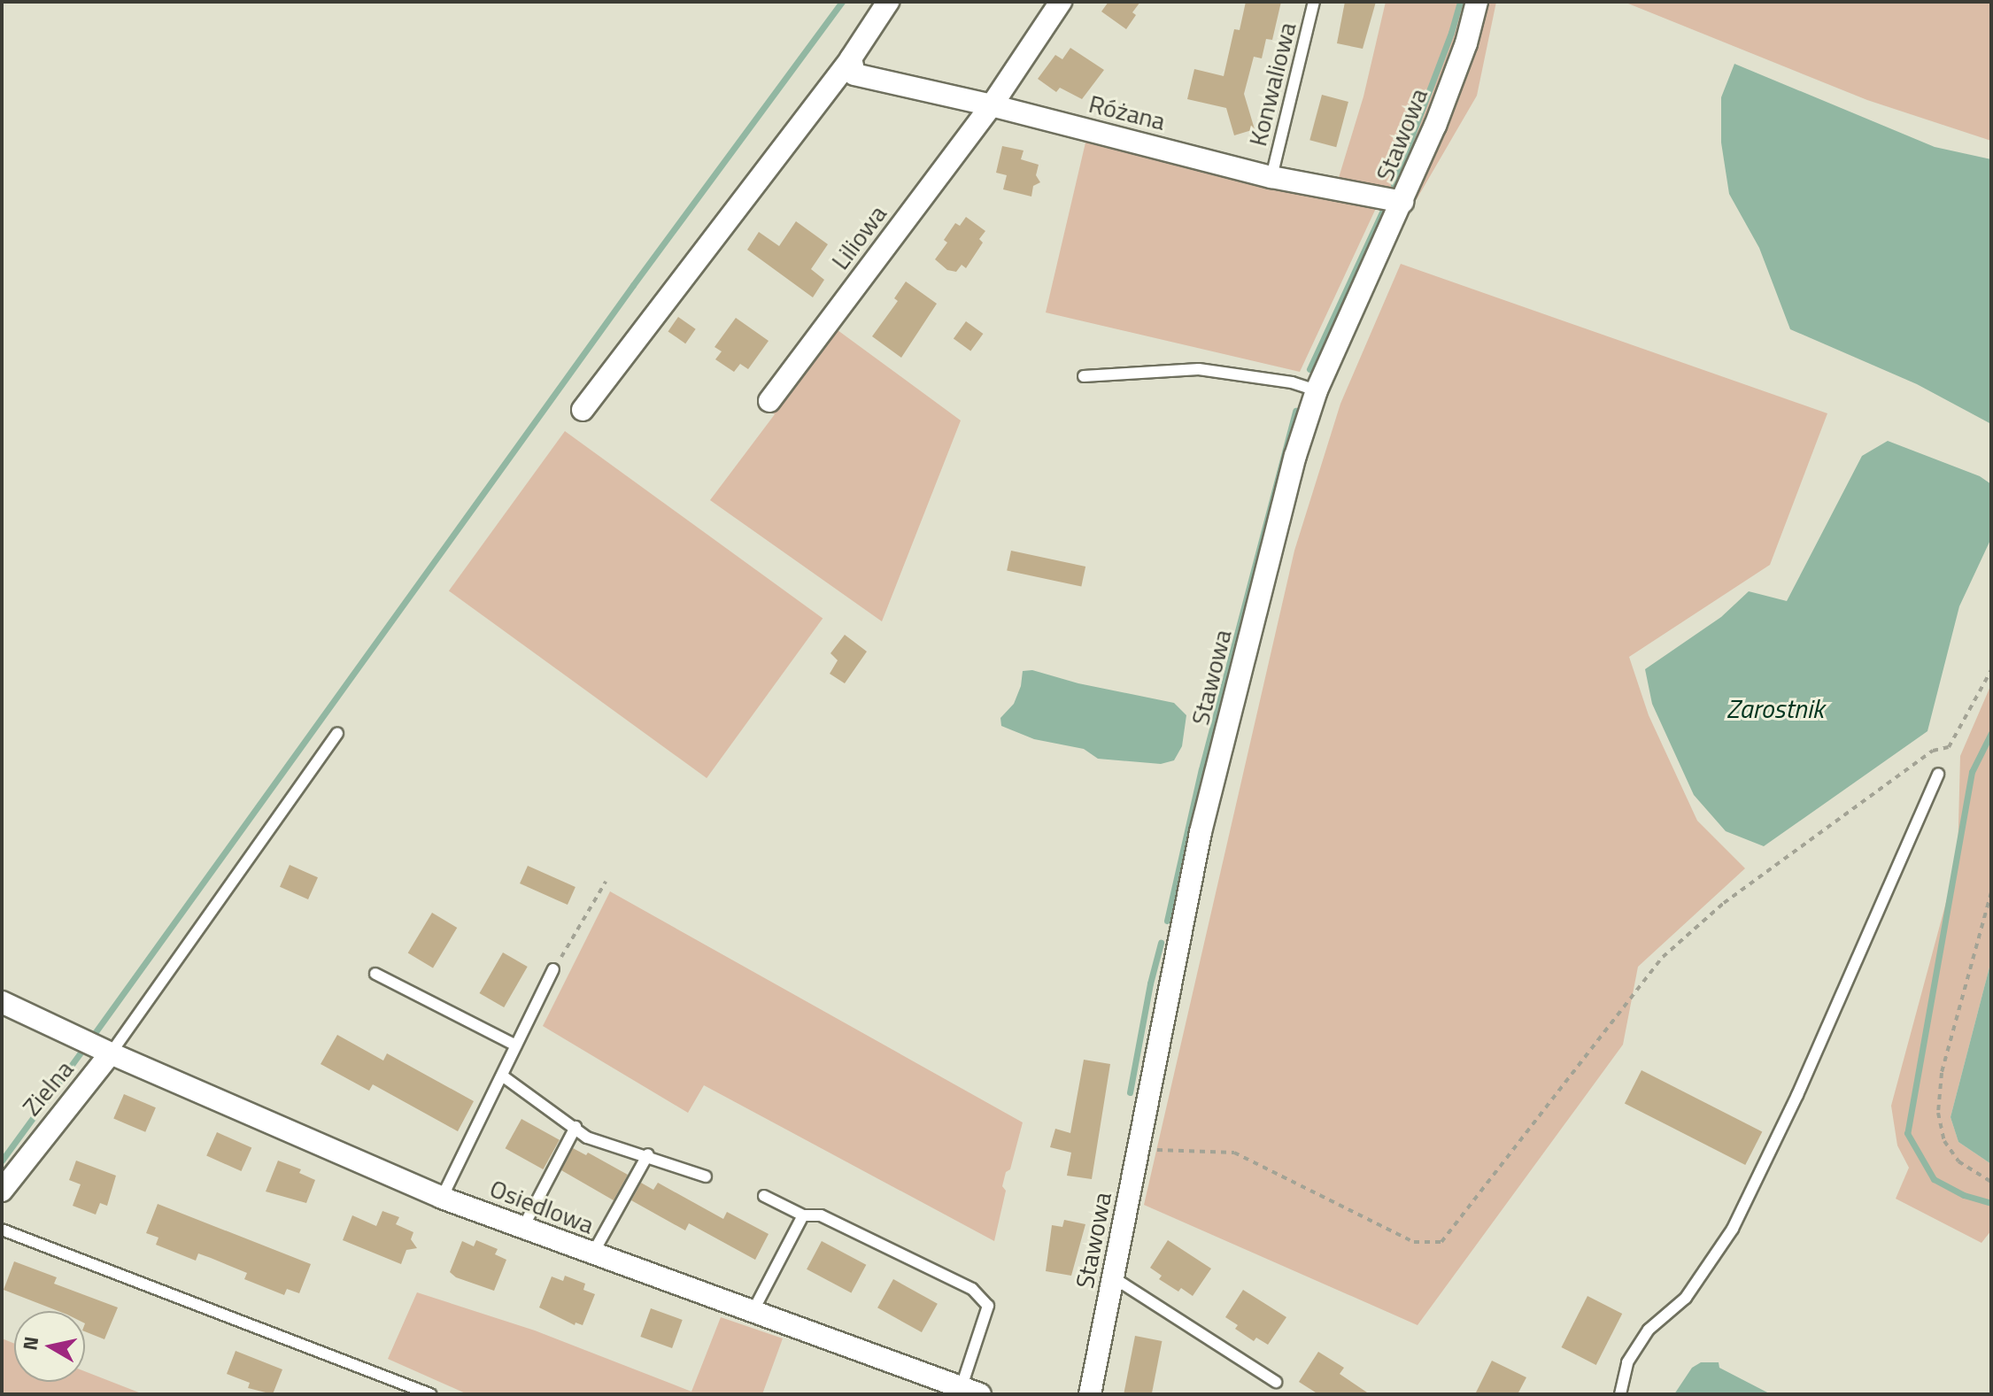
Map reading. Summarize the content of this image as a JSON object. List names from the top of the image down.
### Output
{
  "streets": {
    "street": [
      "Różana",
      "Stawowa",
      "Liliowa",
      "Zielna",
      "Osiedlowa"
    ],
    "lane": ["Konwaliowa"]
  },
  "crossings": [
    ["Konwaliowa", "Różana"],
    ["Różana", "Stawowa"],
    ["Różana", "Liliowa"],
    ["Zielna", "Osiedlowa"]
  ],
  "water": ["Zarostnik"],
  "north": "left"
}
